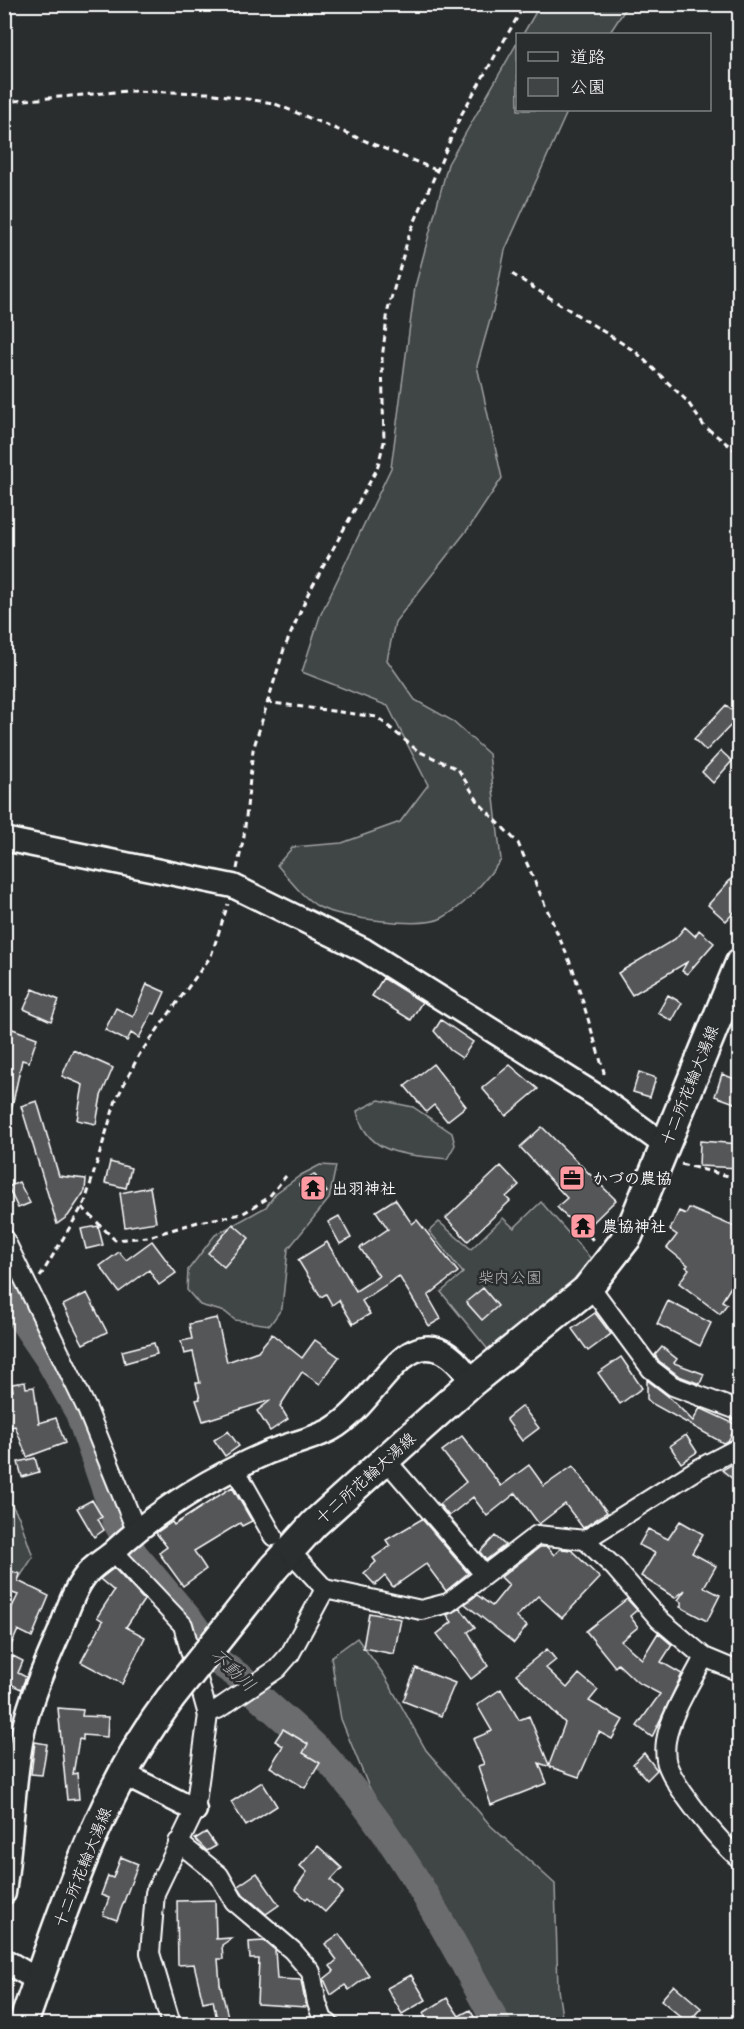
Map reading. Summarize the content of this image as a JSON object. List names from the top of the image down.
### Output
{
  "streets": {
    "main road": ["十二所花輪大湯線"]
  },
  "water": ["不動川"],
  "parks": ["柴内公園"],
  "places": {
    "office": ["かづの農協"],
    "temple": ["出羽神社", "農協神社"]
  },
  "legend": ["道路", "公園"]
}
